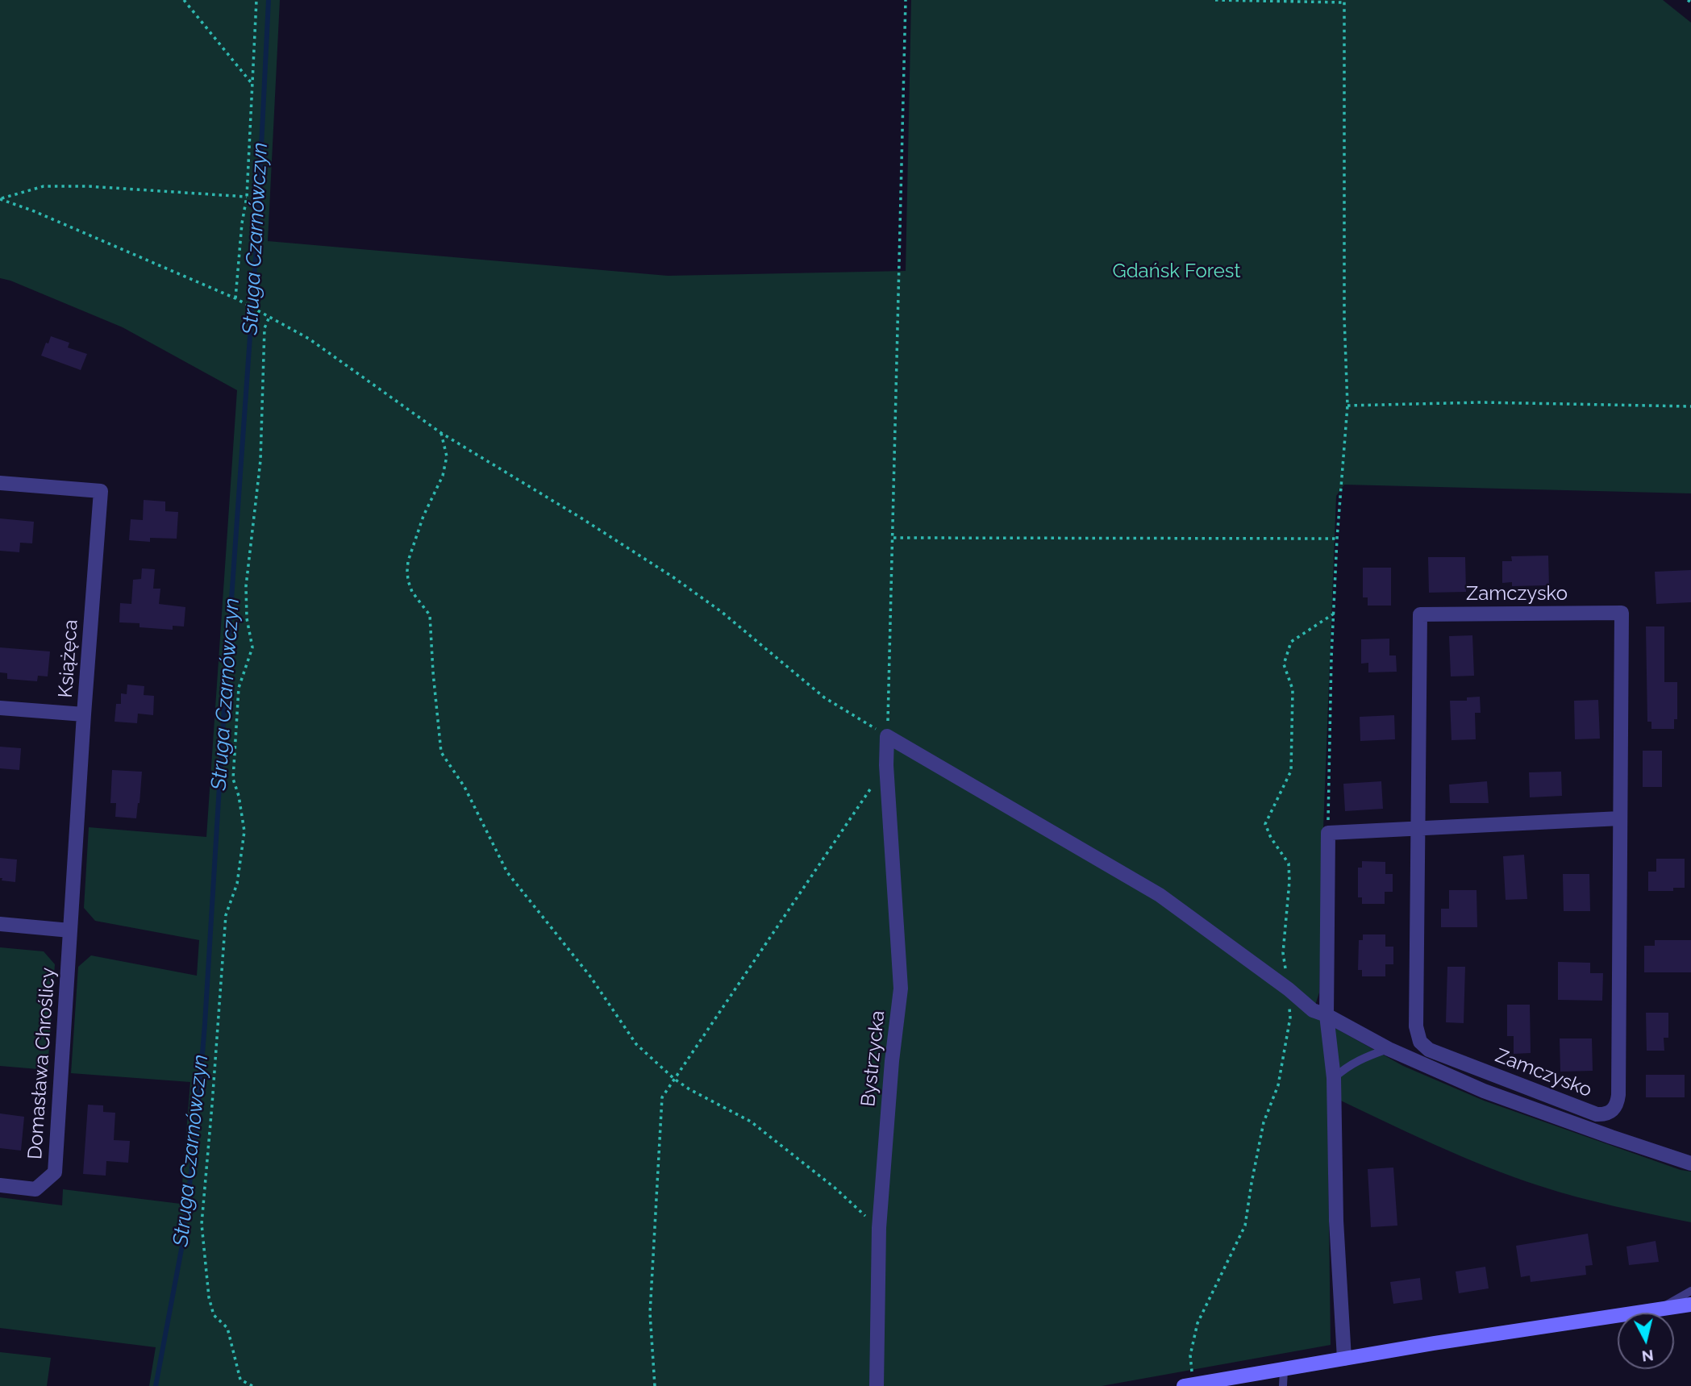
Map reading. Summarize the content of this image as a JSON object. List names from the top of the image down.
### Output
{
  "streets": {
    "street": [
      "Zamczysko",
      "Książęca",
      "Bystrzycka",
      "Domasława Chroślicy"
    ]
  },
  "crossings": [
    ["Książęca", "Domasława Chroślicy"]
  ],
  "water": ["Struga Czarnówczyn"],
  "parks": ["Gdańsk Forest"],
  "north": "bottom"
}
